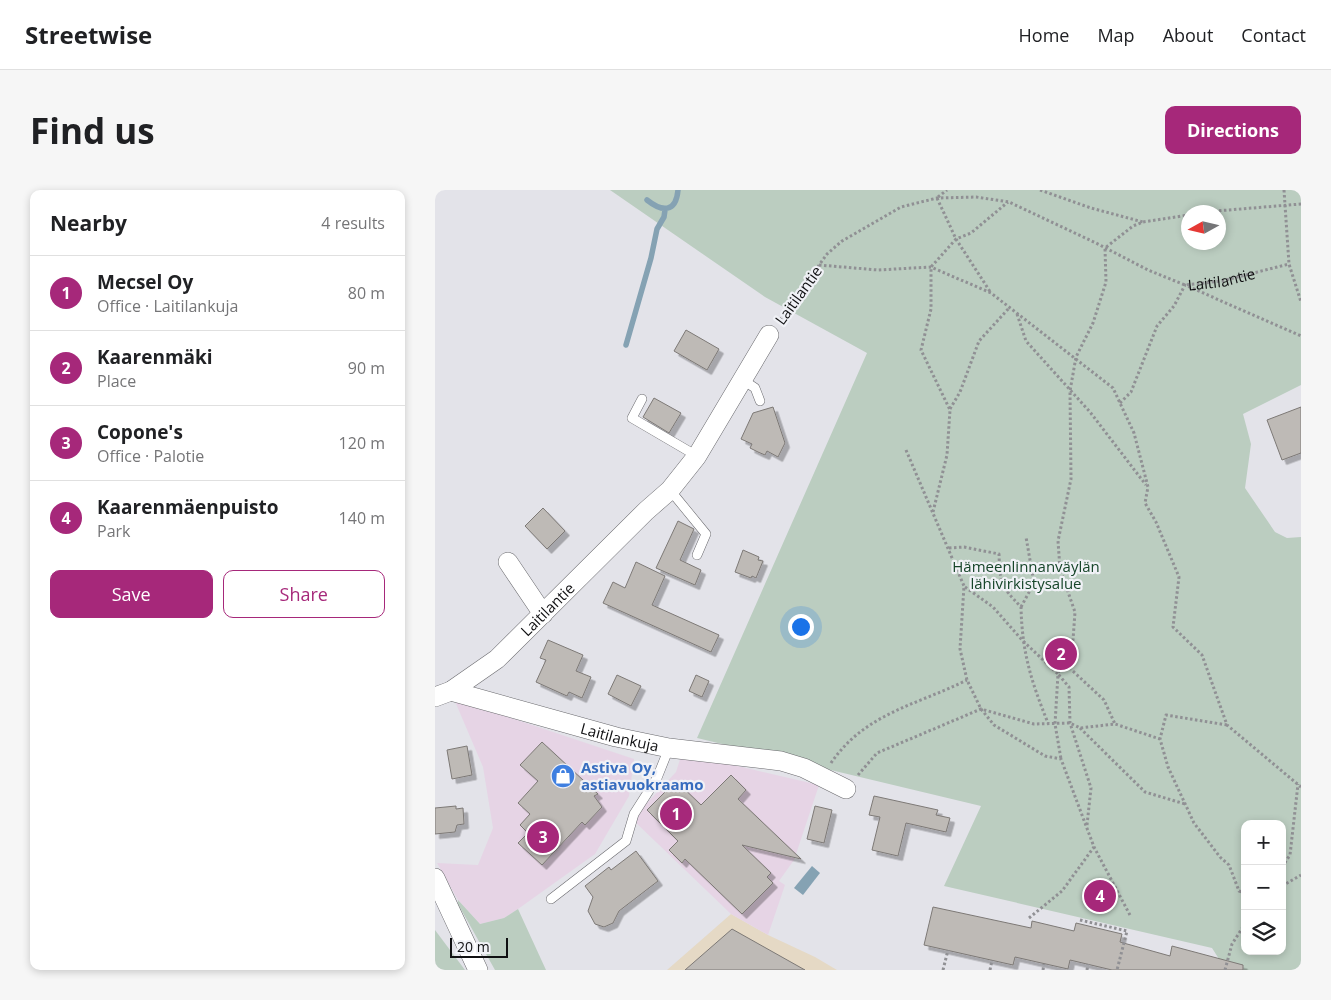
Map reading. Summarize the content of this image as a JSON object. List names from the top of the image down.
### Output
{
  "streets": {
    "street": ["Laitilantie", "Laitilankuja"]
  },
  "crossings": [
    ["Laitilantie", "Laitilankuja"]
  ],
  "parks": ["Hämeenlinnanväylän lähivirkistysalue"],
  "places": {
    "shop": ["Astiva Oy, astiavuokraamo"]
  },
  "scale_bar": "20 m",
  "north": "left",
  "page": {
    "header": "Streetwise",
    "nav": [
      "Home",
      "Map",
      "About",
      "Contact"
    ],
    "buttons": [
      "Directions",
      ["Save", "Share"]
    ],
    "title": "Find us",
    "heading": ["Nearby", "4 results"],
    "list": [
      {
        "mark": "1",
        "name": "Mecsel Oy",
        "note": "Office · Laitilankuja",
        "value": "80 m"
      },
      {
        "mark": "2",
        "name": "Kaarenmäki",
        "note": "Place",
        "value": "90 m"
      },
      {
        "mark": "3",
        "name": "Copone's",
        "note": "Office · Palotie",
        "value": "120 m"
      },
      {
        "mark": "4",
        "name": "Kaarenmäenpuisto",
        "note": "Park",
        "value": "140 m"
      }
    ],
    "pins": [
      "2",
      "1",
      "3",
      "4"
    ],
    "map_buttons": ["+", "−"],
    "scale": "20 m"
  }
}
